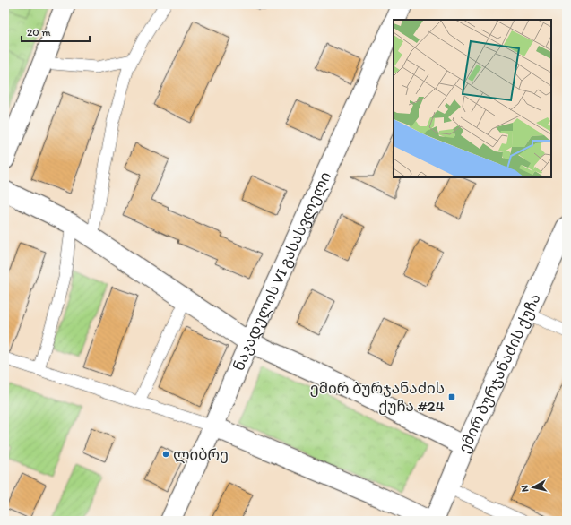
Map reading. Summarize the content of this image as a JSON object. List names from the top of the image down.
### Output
{
  "streets": {
    "street": ["ნაკადულის VI გასასვლელი", "ემირ ბურჯანაძის ქუჩა"]
  },
  "places": {
    "transit": ["ემირ ბურჯანაძის ქუჩა #24"],
    "other": ["ლიბრე"]
  },
  "scale_bar": "20 m",
  "north": "left"
}
